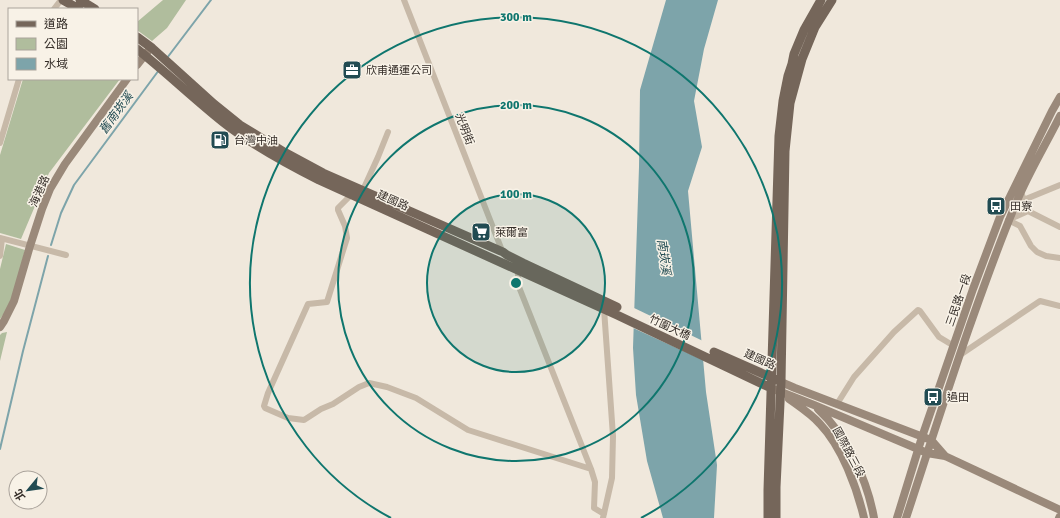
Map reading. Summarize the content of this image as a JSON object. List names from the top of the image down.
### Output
{
  "streets": {
    "main road": ["建國路", "竹圍大橋"],
    "street": [
      "光明街",
      "海港路",
      "三民路一段",
      "國際路三段"
    ]
  },
  "crossings": [
    ["光明街", "建國路"],
    ["建國路", "三民路一段"],
    ["建國路", "竹圍大橋"],
    ["建國路", "國際路三段"]
  ],
  "water": ["舊南崁溪", "南崁溪"],
  "places": {
    "office": ["欣甫通運公司"],
    "fuel station": ["台灣中油"],
    "bus stop": ["田寮", "過田"],
    "supermarket": ["萊爾富"]
  },
  "legend": ["道路", "公園", "水域"],
  "north": "bottom left",
  "rings": ["300 m", "200 m", "100 m"]
}
